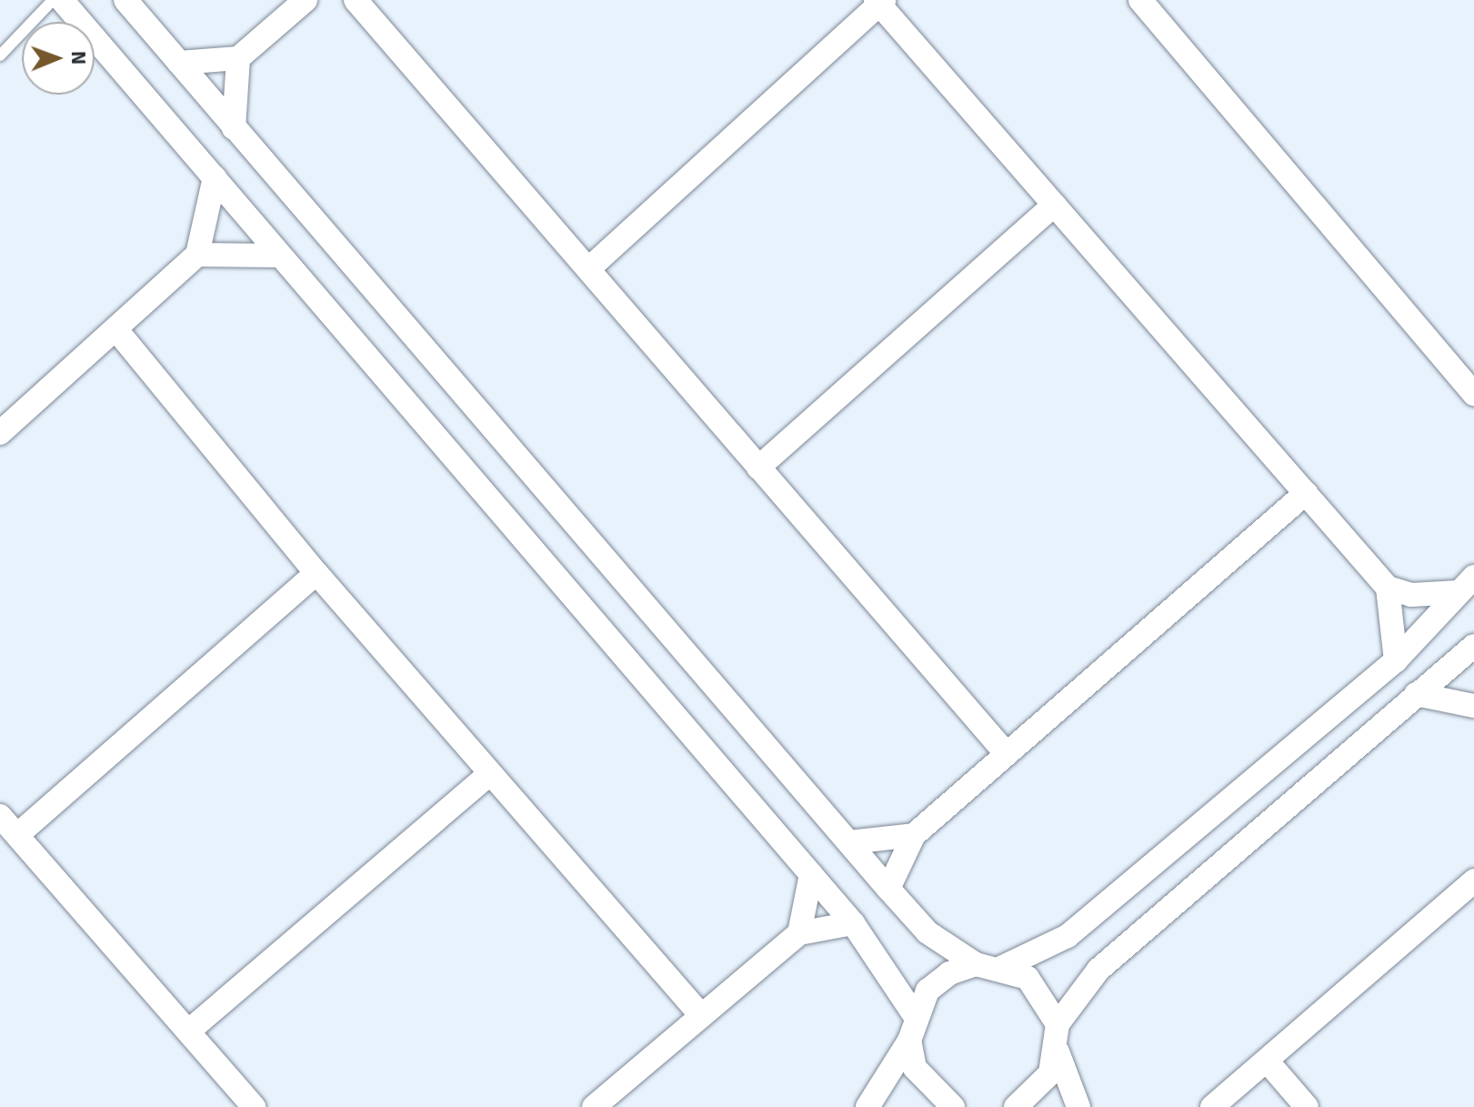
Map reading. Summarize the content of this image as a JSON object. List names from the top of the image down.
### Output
{
  "north": "right"
}
